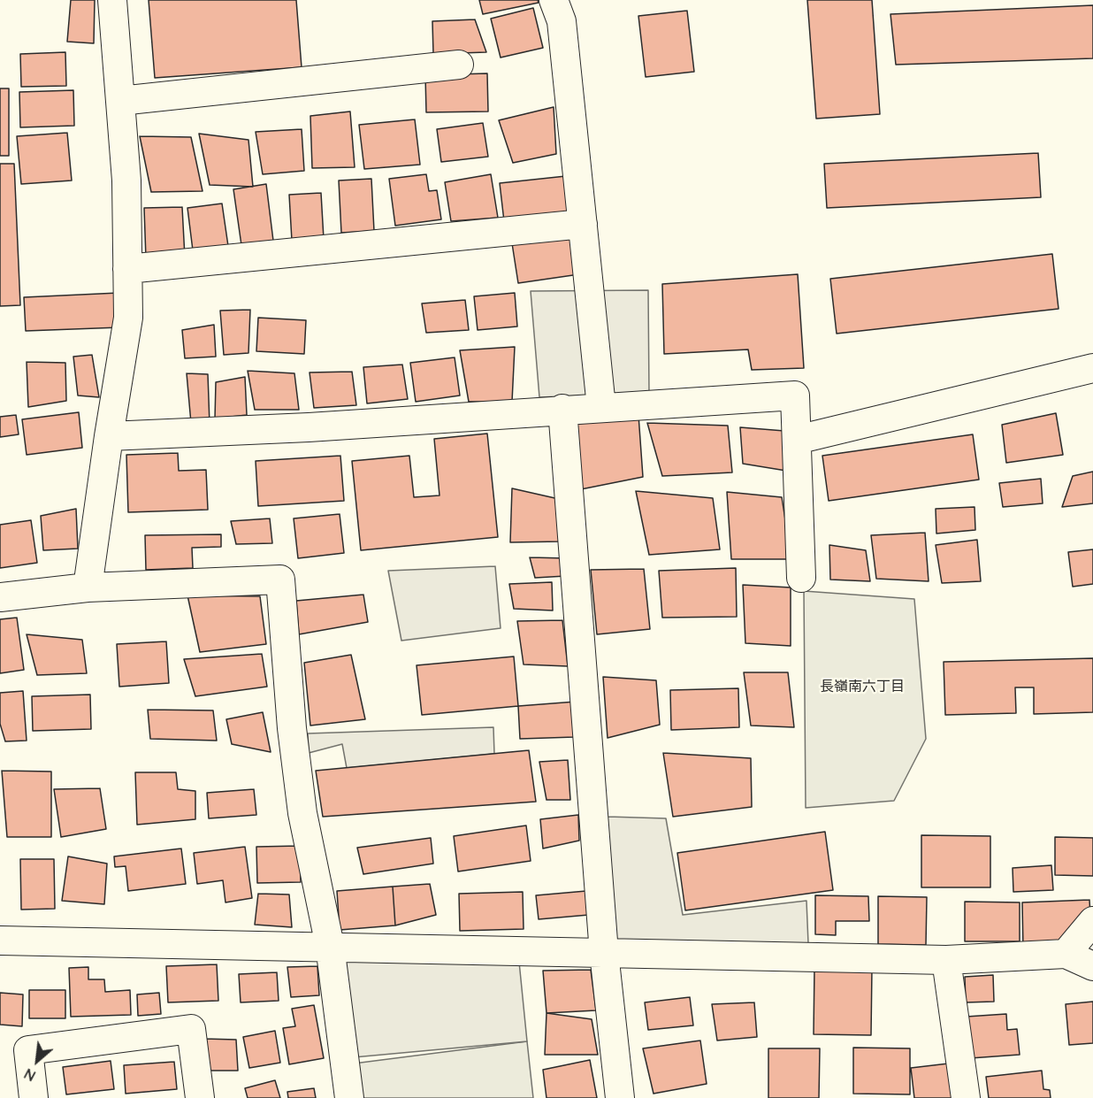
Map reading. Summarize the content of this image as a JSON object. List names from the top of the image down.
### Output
{
  "districts": ["長嶺南六丁目"],
  "north": "bottom left"
}
